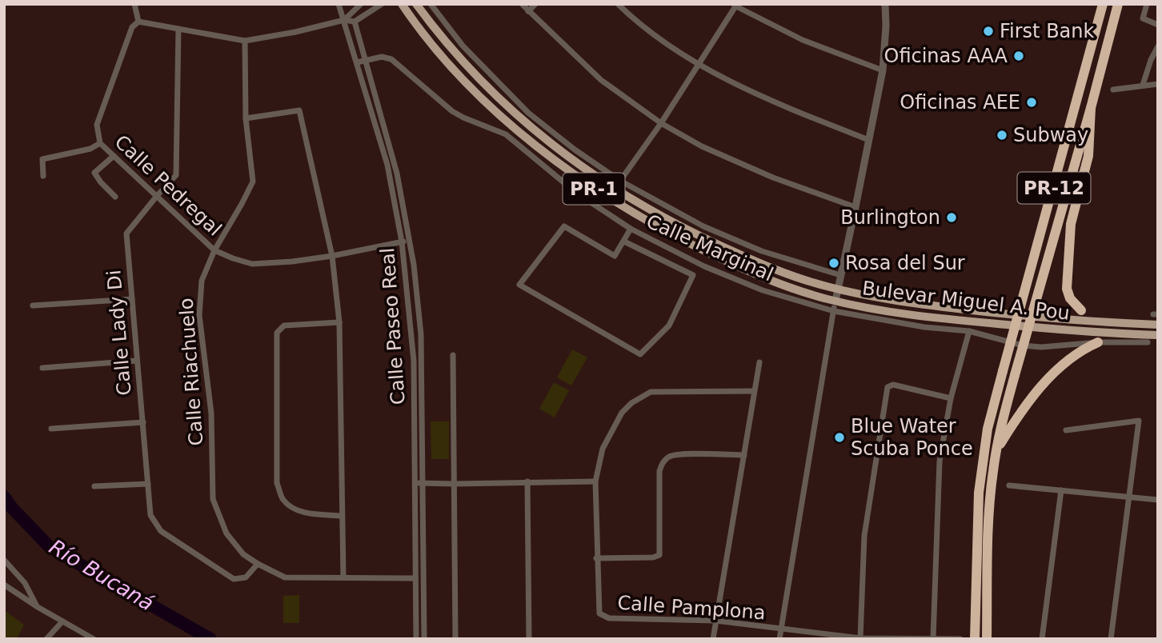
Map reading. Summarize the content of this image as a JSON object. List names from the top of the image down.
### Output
{
  "streets": {
    "highway": ["PR-12"],
    "main road": ["PR-1", "Bulevar Miguel A. Pou"],
    "street": [
      "Calle Pedregal",
      "Calle Marginal",
      "Calle Paseo Real",
      "Calle Lady Di",
      "Calle Riachuelo",
      "Calle Pamplona"
    ]
  },
  "crossings": [
    ["Calle Pedregal", "Calle Paseo Real"],
    ["Calle Pedregal", "Calle Lady Di"],
    ["Calle Pedregal", "Calle Riachuelo"],
    ["Calle Marginal", "Calle Paseo Real"],
    ["Calle Paseo Real", "Calle Riachuelo"],
    ["Calle Lady Di", "Calle Riachuelo"]
  ],
  "water": ["Río Bucaná"],
  "places": [
    "First Bank",
    "Oficinas AAA",
    "Oficinas AEE",
    "Subway",
    "Burlington",
    "Rosa del Sur",
    "Blue Water Scuba Ponce"
  ]
}
